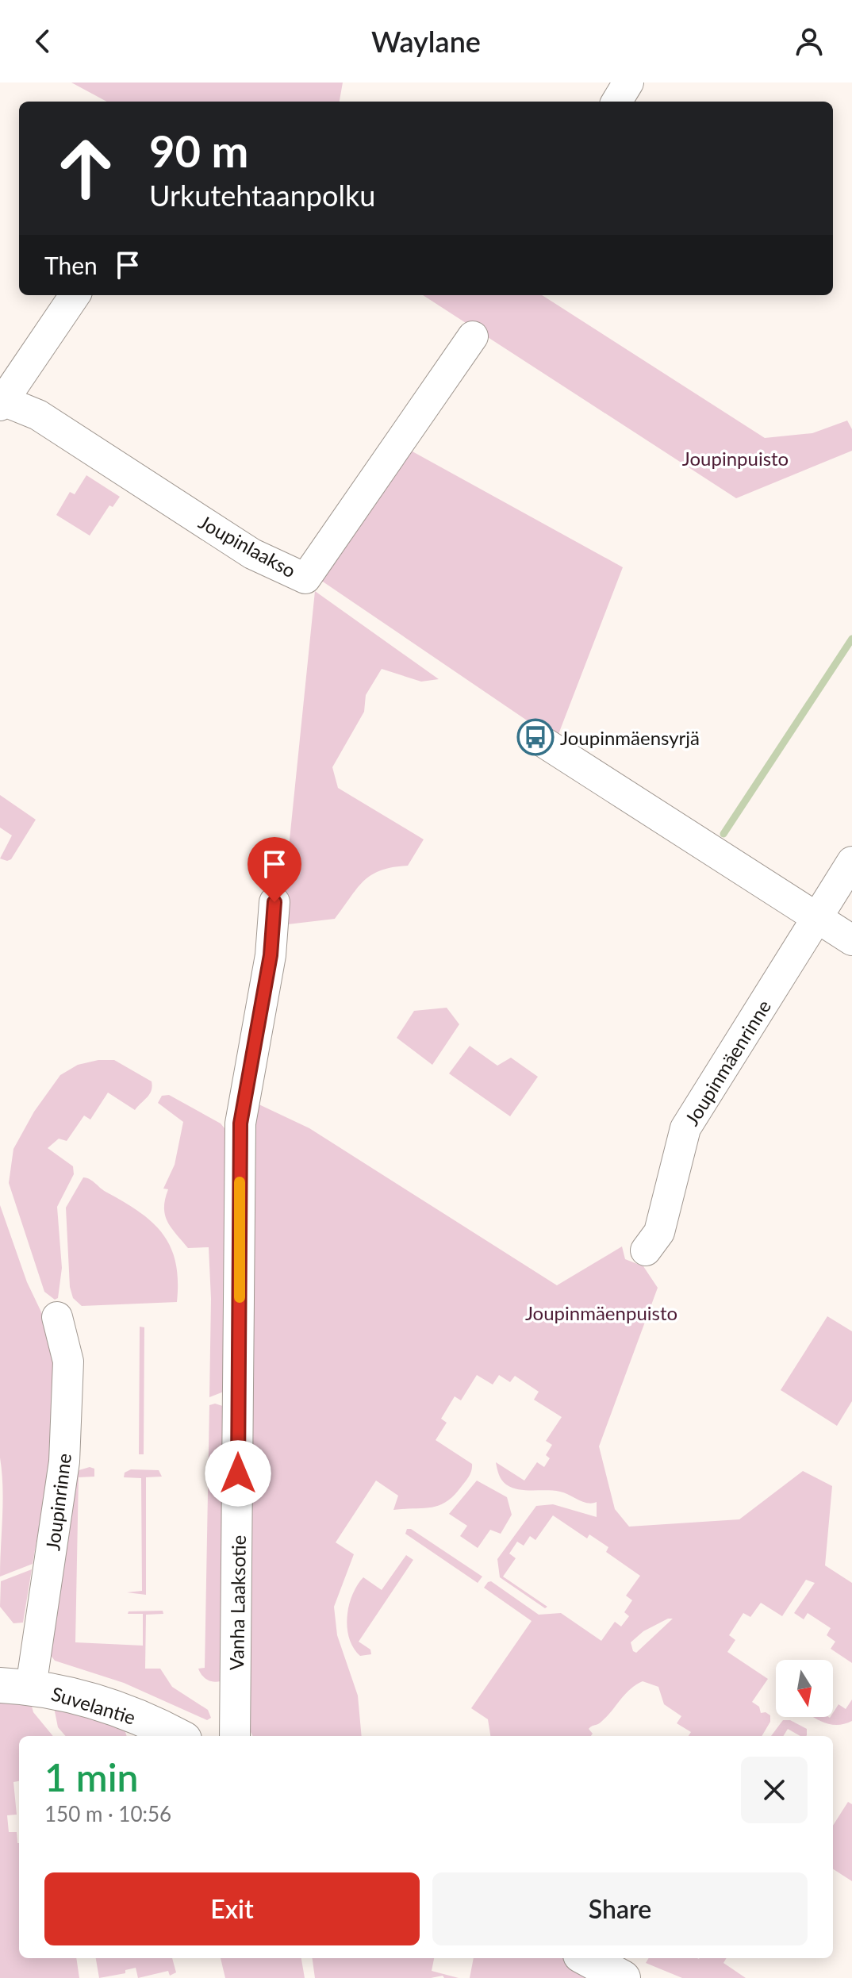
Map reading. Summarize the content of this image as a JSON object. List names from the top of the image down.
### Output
{
  "streets": {
    "street": [
      "Joupinlaakso",
      "Joupinmäenrinne",
      "Joupinrinne",
      "Vanha Laaksotie",
      "Suvelantie"
    ]
  },
  "crossings": [
    ["Joupinrinne", "Suvelantie"]
  ],
  "parks": ["Joupinpuisto", "Joupinmäenpuisto"],
  "places": {
    "bus stop": ["Joupinmäensyrjä"]
  },
  "north": "bottom",
  "page": {
    "header": "Waylane",
    "turn": ["90 m", "Urkutehtaanpolku"],
    "then": "Then",
    "heading": ["1 min", "150 m · 10:56"],
    "buttons": ["Exit", "Share"]
  }
}
